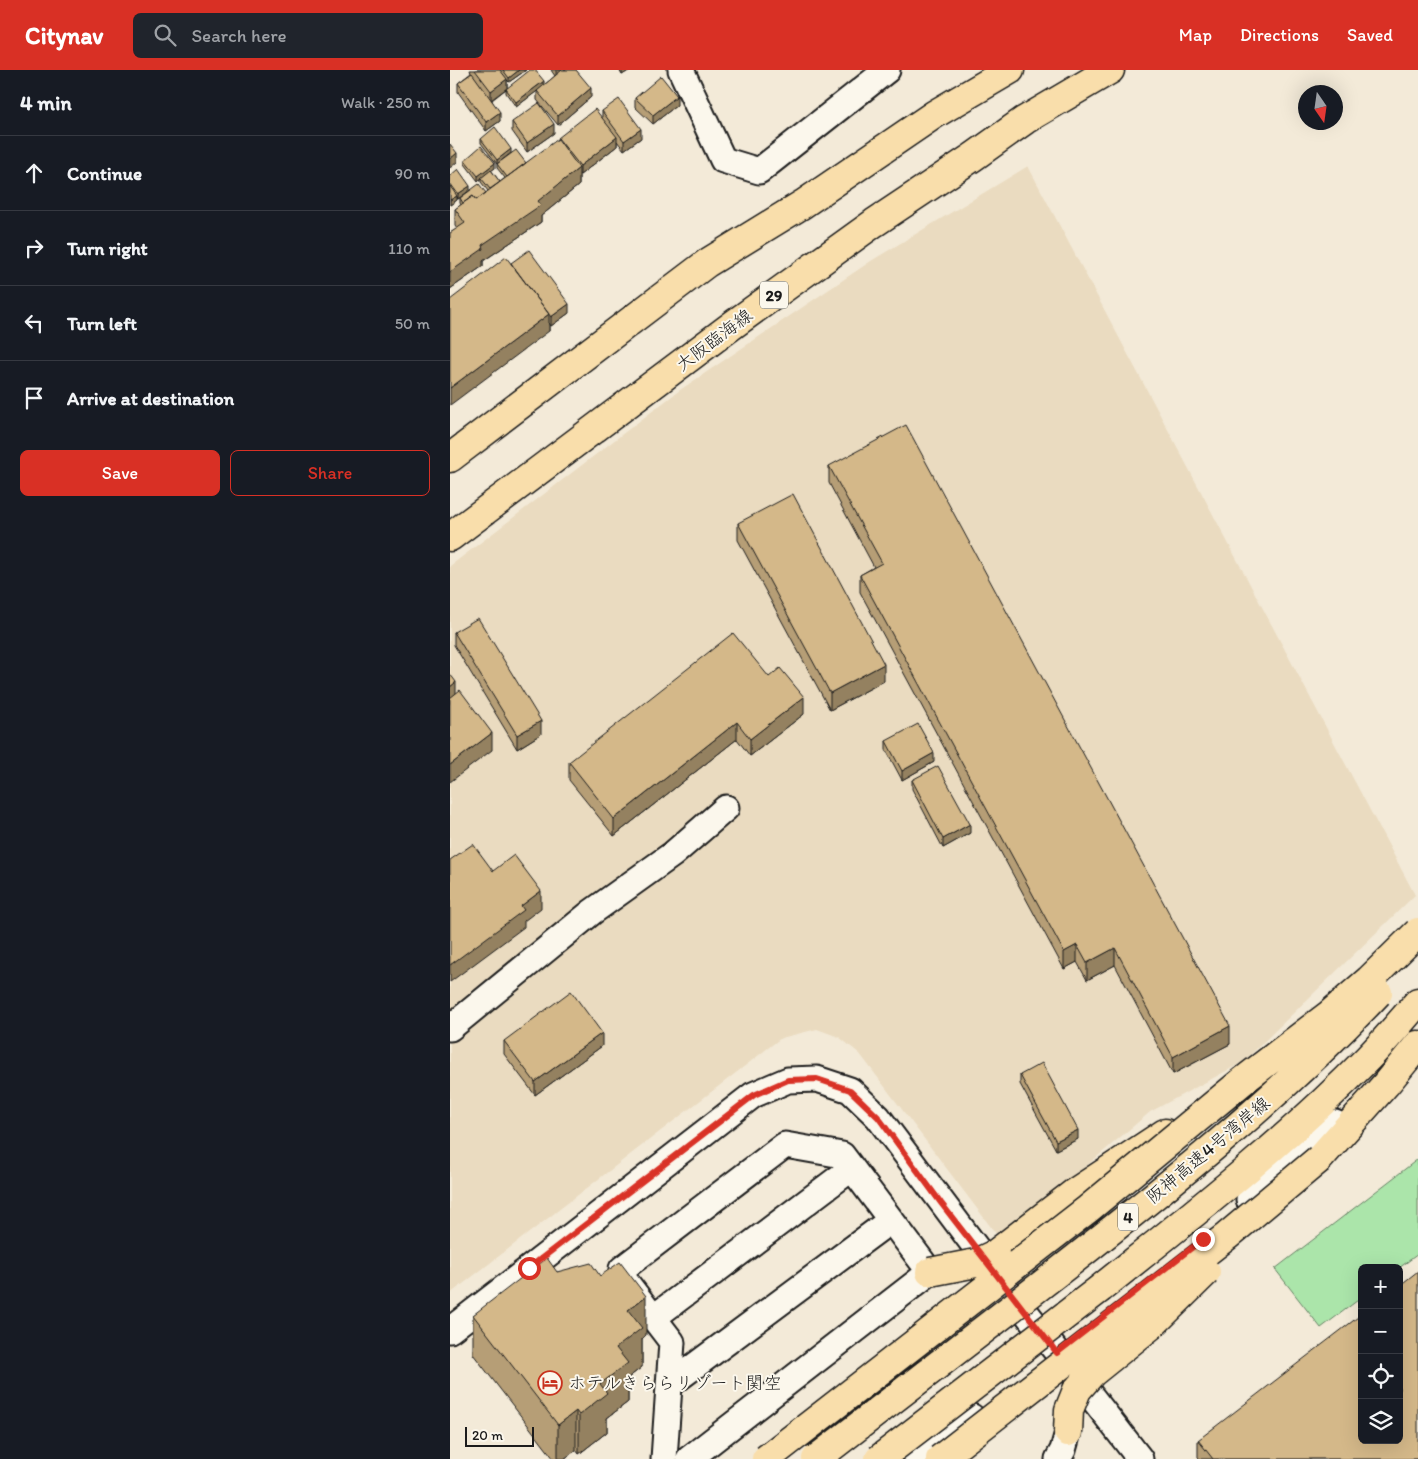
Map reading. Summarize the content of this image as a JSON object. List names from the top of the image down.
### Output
{
  "streets": {
    "main road": [
      "29",
      "大阪臨海線",
      "阪神高速4号湾岸線",
      "4"
    ]
  },
  "places": {
    "hotel": ["ホテルきららリゾート関空"]
  },
  "scale_bar": "20 m",
  "north": "bottom",
  "page": {
    "header": "Citynav",
    "search": "Search here",
    "nav": ["Map", "Directions", "Saved"],
    "heading": ["4 min", "Walk · 250 m"],
    "list": [
      ["Continue", "90 m"],
      ["Turn right", "110 m"],
      ["Turn left", "50 m"],
      "Arrive at destination"
    ],
    "buttons": ["Save", "Share"],
    "map_buttons": ["+", "−"],
    "scale": "20 m"
  }
}
